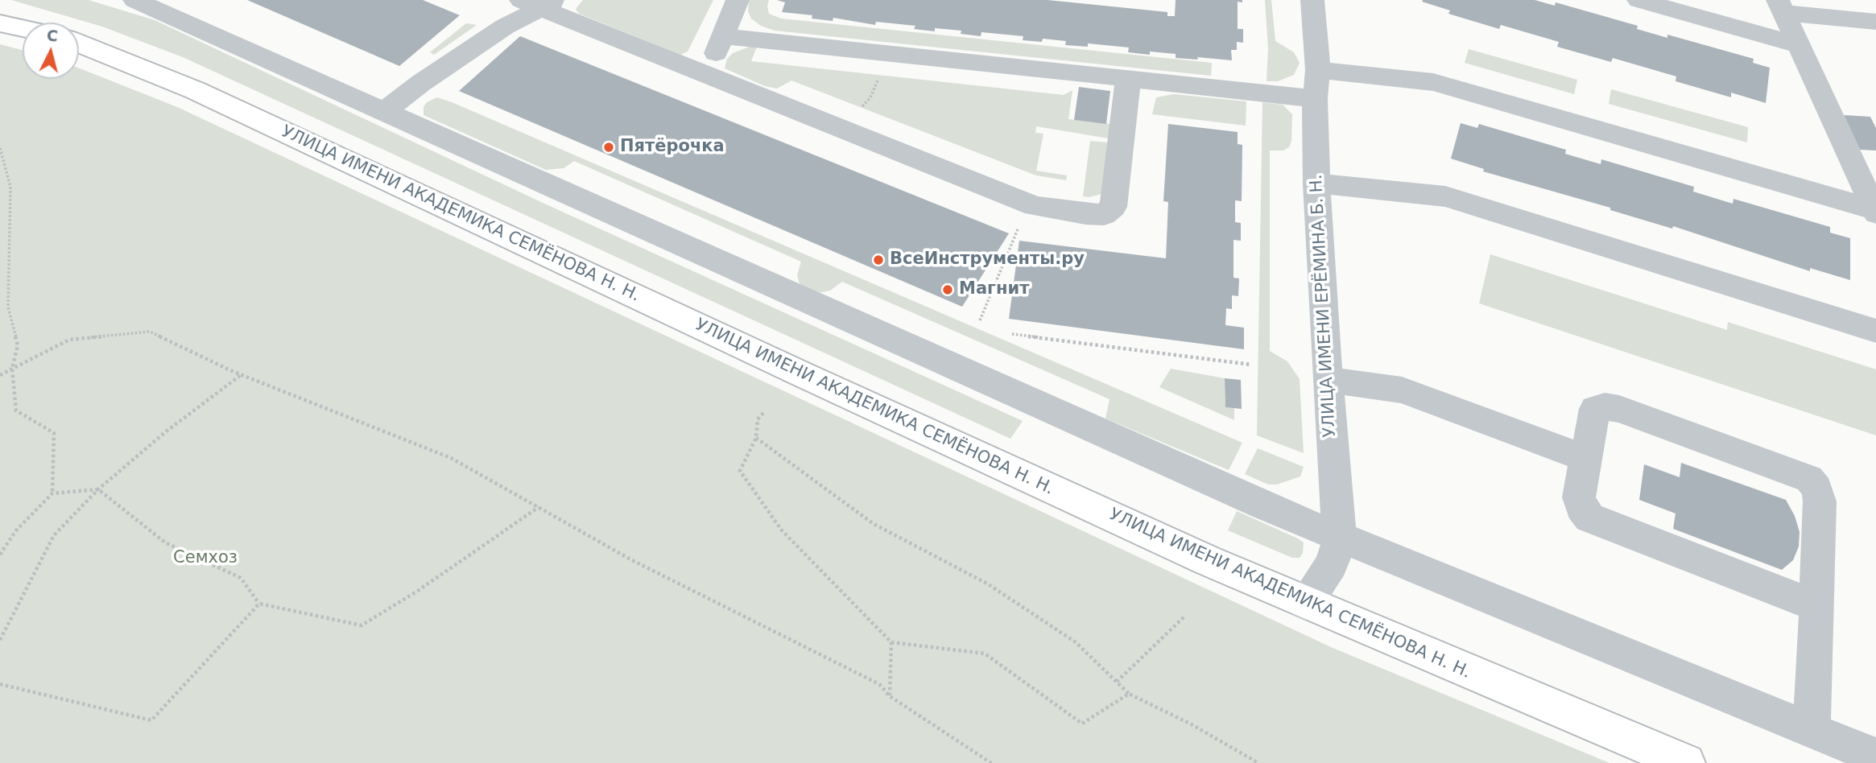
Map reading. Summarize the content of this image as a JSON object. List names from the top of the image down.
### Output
{
  "streets": {
    "main road": ["УЛИЦА ИМЕНИ АКАДЕМИКА СЕМЁНОВА Н. Н."],
    "street": ["УЛИЦА ИМЕНИ ЕРЁМИНА Б. Н."]
  },
  "crossings": [
    ["УЛИЦА ИМЕНИ АКАДЕМИКА СЕМЁНОВА Н. Н.", "УЛИЦА ИМЕНИ ЕРЁМИНА Б. Н."]
  ],
  "parks": ["Семхоз"],
  "places": ["Пятёрочка", "ВсеИнструменты.ру", "Магнит"],
  "north": "top"
}
